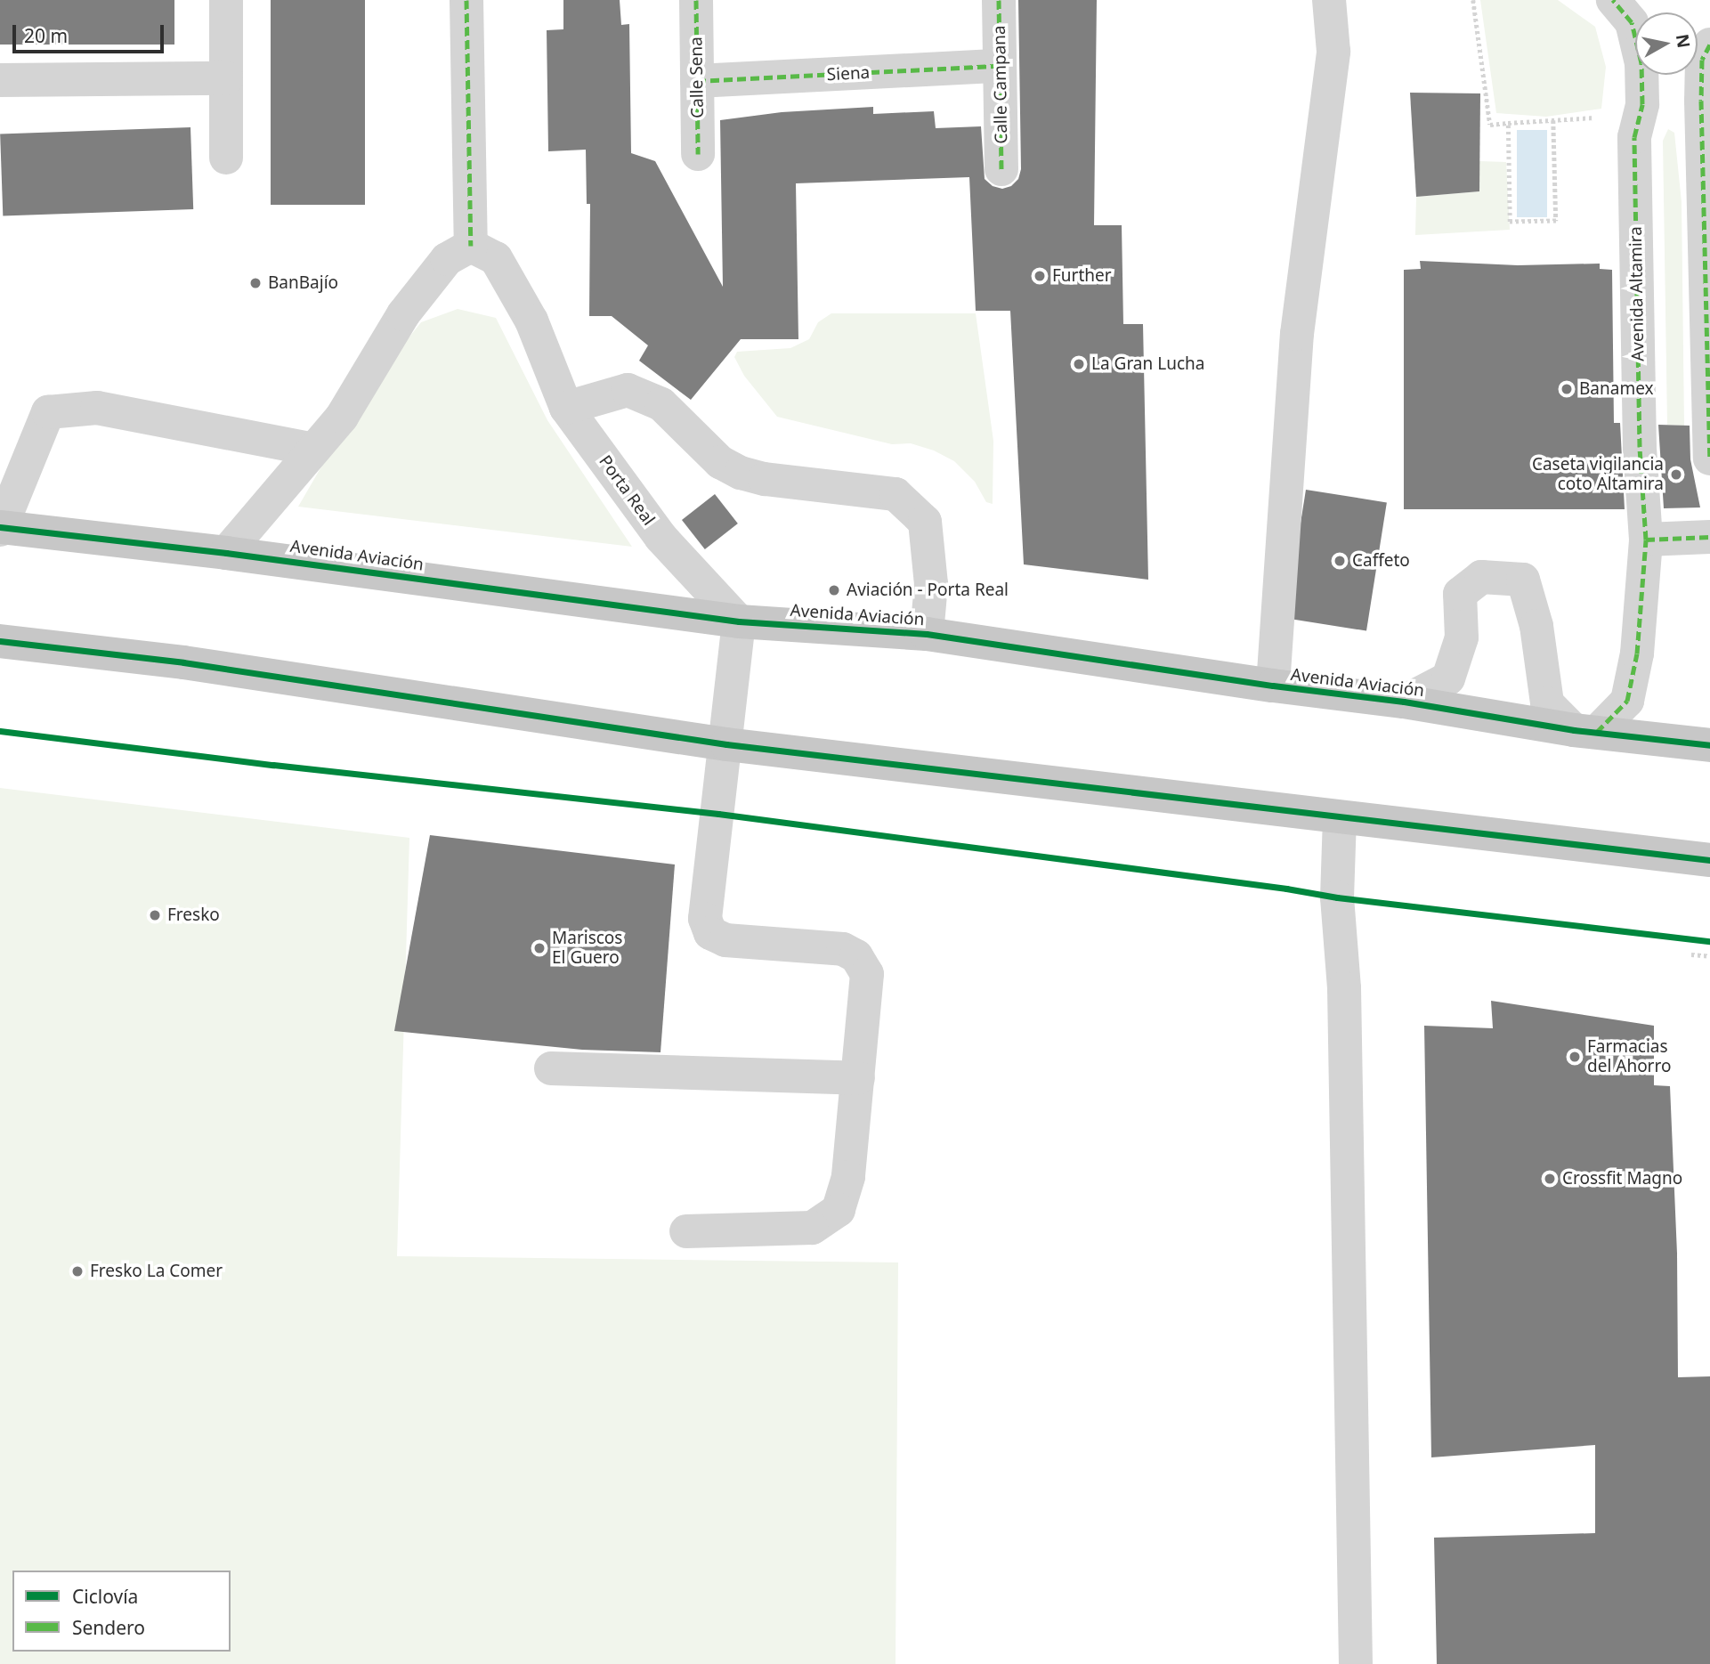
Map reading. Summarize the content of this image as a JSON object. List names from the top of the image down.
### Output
{
  "streets": {
    "main road": ["Avenida Aviación"],
    "street": [
      "Siena",
      "Calle Sena",
      "Calle Campana",
      "Avenida Altamira",
      "Porta Real"
    ]
  },
  "crossings": [
    ["Siena", "Calle Sena"],
    ["Siena", "Calle Campana"],
    ["Avenida Altamira", "Avenida Aviación"],
    ["Porta Real", "Avenida Aviación"]
  ],
  "places": [
    "Further",
    "BanBajío",
    "La Gran Lucha",
    "Banamex",
    "Caseta vigilancia coto Altamira",
    "Caffeto",
    "Aviación - Porta Real",
    "Fresko",
    "Mariscos El Guero",
    "Farmacias del Ahorro",
    "Crossfit Magno",
    "Fresko La Comer"
  ],
  "legend": ["Ciclovía", "Sendero"],
  "scale_bar": "20 m",
  "north": "right"
}
